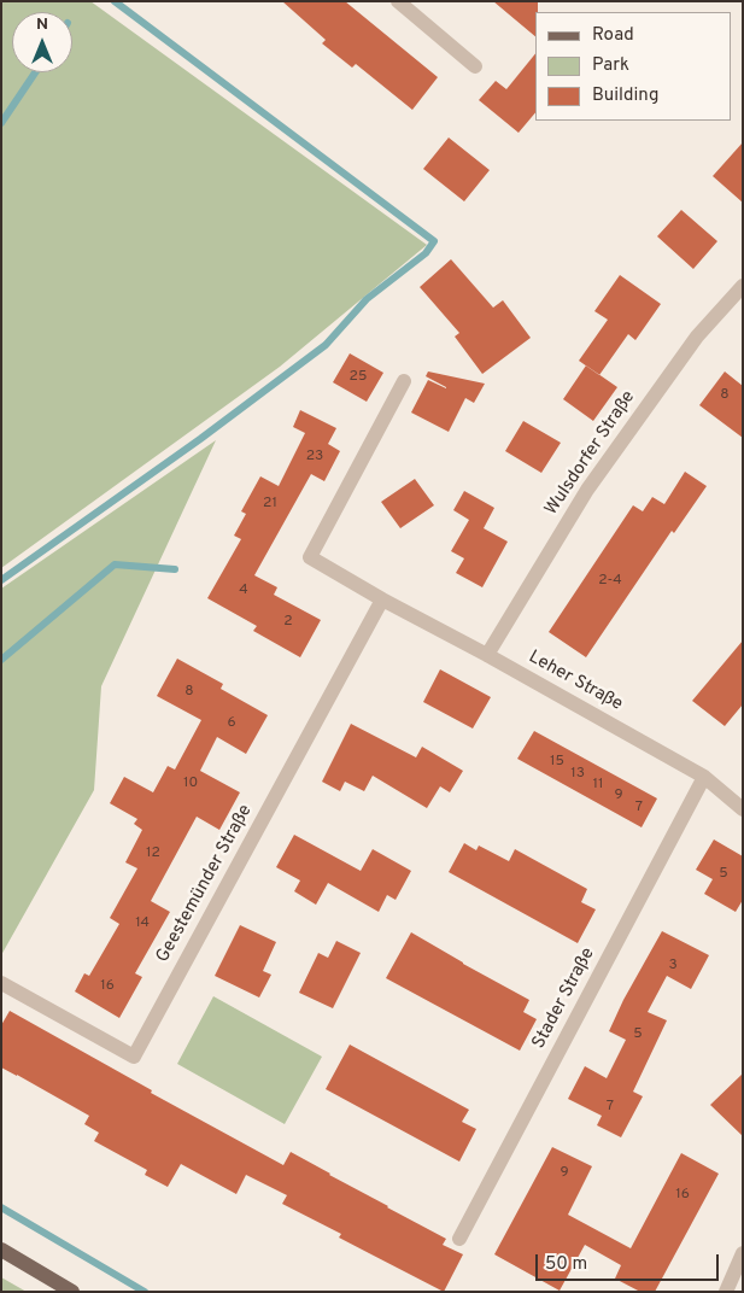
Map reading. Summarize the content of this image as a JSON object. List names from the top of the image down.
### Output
{
  "streets": {
    "street": [
      "Wulsdorfer Straße",
      "Leher Straße",
      "Geestemünder Straße",
      "Stader Straße"
    ]
  },
  "crossings": [
    ["Wulsdorfer Straße", "Leher Straße"],
    ["Leher Straße", "Geestemünder Straße"],
    ["Leher Straße", "Stader Straße"]
  ],
  "house_numbers": [
    "25",
    "8",
    "23",
    "21",
    "2-4",
    "4",
    "2",
    "8",
    "6",
    "15",
    "13",
    "10",
    "11",
    "9",
    "7",
    "12",
    "5",
    "14",
    "3",
    "16",
    "5",
    "7",
    "9",
    "16"
  ],
  "legend": ["Road", "Park", "Building"],
  "scale_bar": "50 m",
  "north": "top"
}
